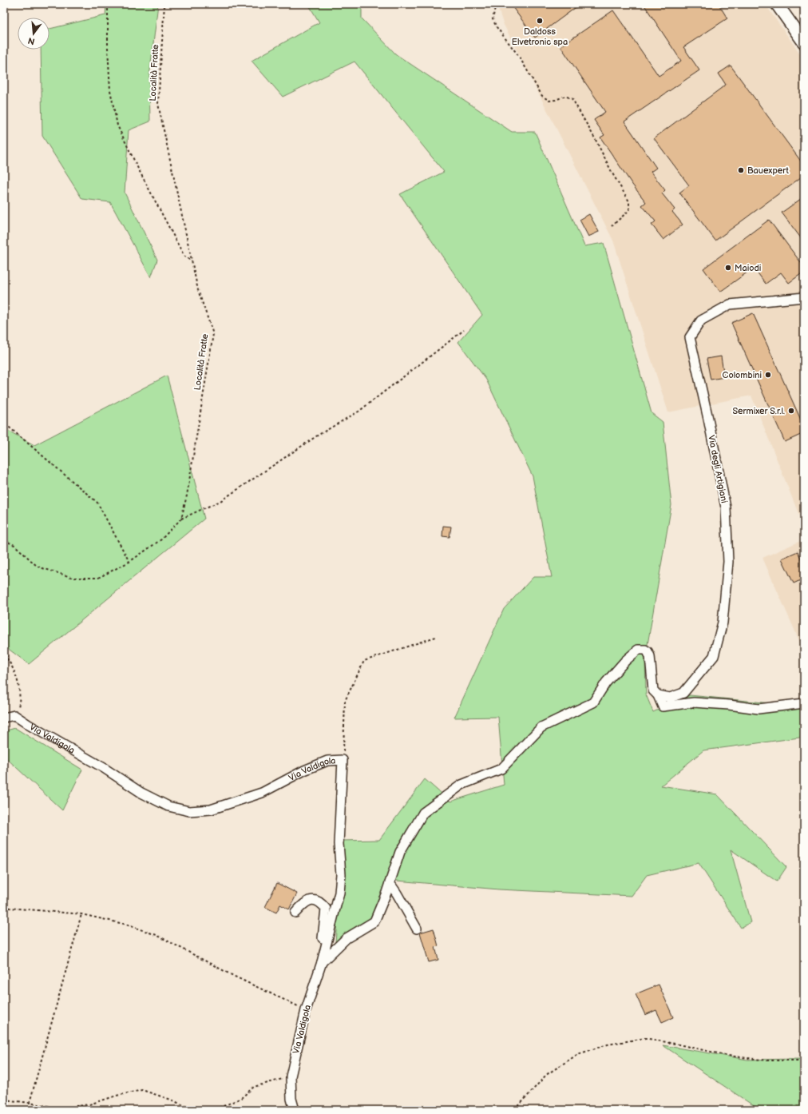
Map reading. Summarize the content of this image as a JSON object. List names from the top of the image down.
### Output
{
  "streets": {
    "street": ["Via degli Artigiani", "Via Valdigola"],
    "path": ["Località Fratte"]
  },
  "places": [
    "Daldoss Elvetronic spa",
    "Bauexpert",
    "Maiodi",
    "Colombini",
    "Sermixer S.r.l."
  ],
  "north": "bottom"
}
